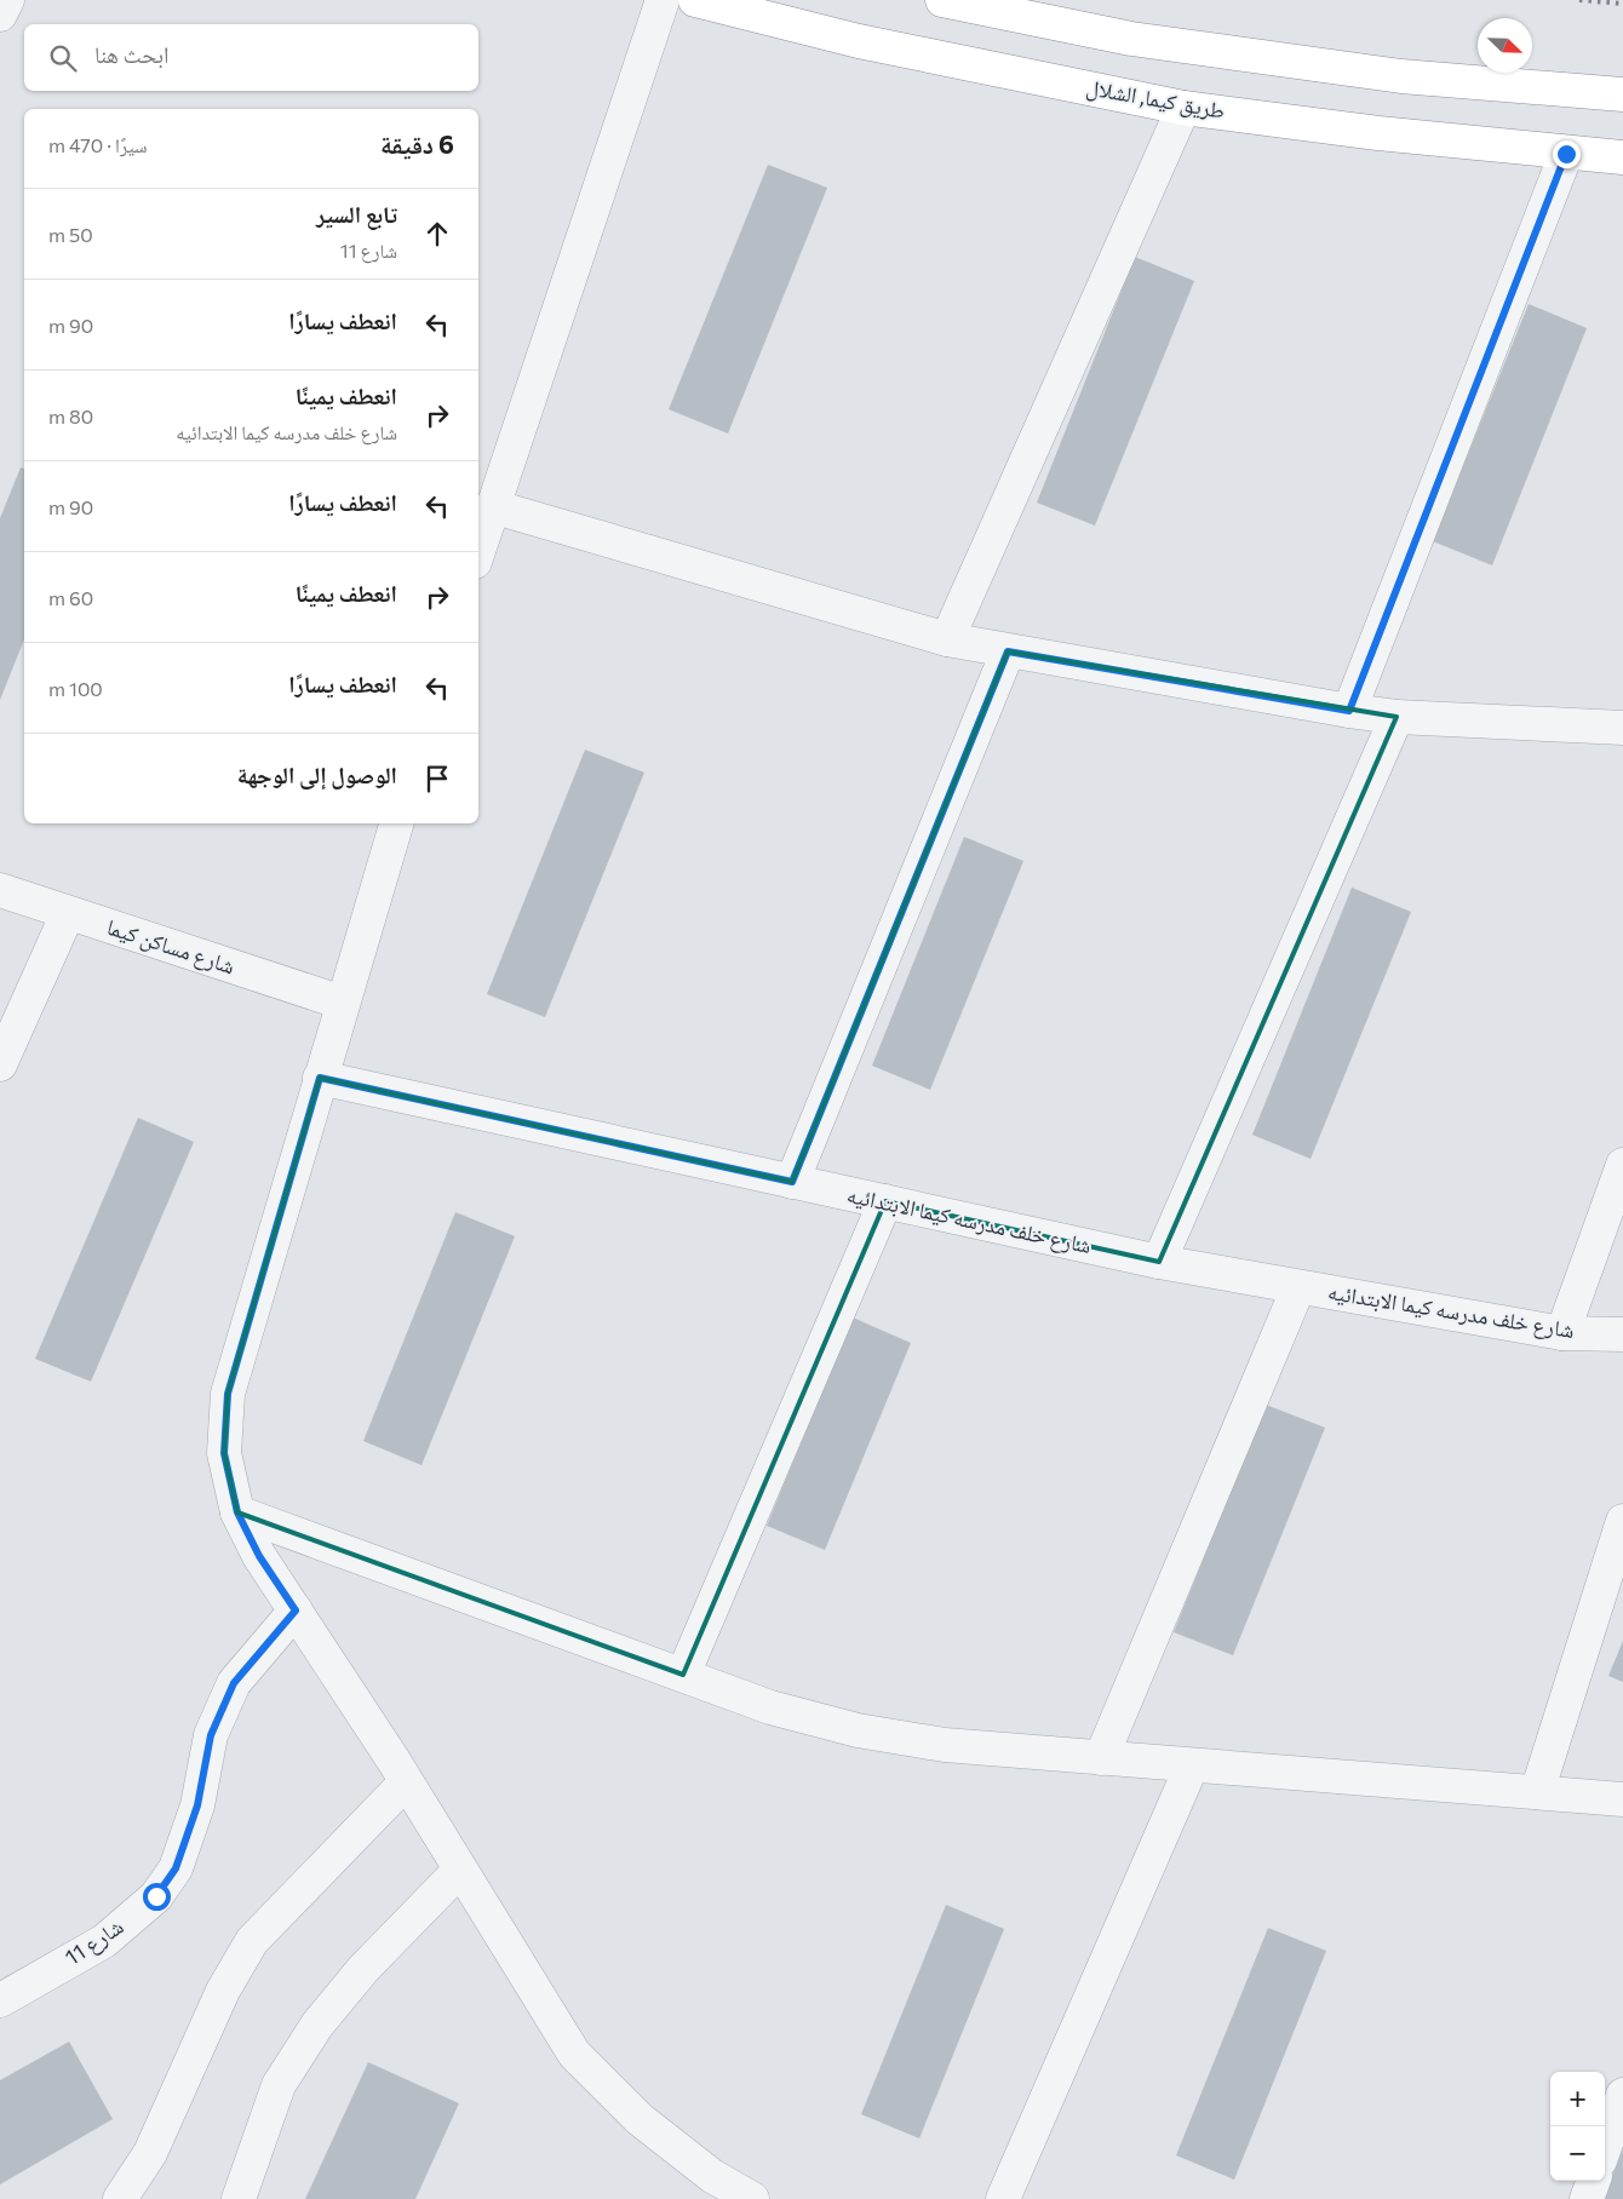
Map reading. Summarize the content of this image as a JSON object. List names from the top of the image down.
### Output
{
  "streets": {
    "highway": ["طريق كيما, الشلال"],
    "street": ["شارع مساكن كيما", "شارع خلف مدرسه كيما الابتدائيه", "شارع 11"]
  },
  "north": "bottom right",
  "page": {
    "search": "ابحث هنا",
    "heading": ["6 دقيقة", "سيرًا · 470 m"],
    "list": [
      ["تابع السير", "شارع 11", "50 m"],
      ["انعطف يسارًا", "90 m"],
      ["انعطف يمينًا", "شارع خلف مدرسه كيما الابتدائيه", "80 m"],
      ["انعطف يسارًا", "90 m"],
      ["انعطف يمينًا", "60 m"],
      ["انعطف يسارًا", "100 m"],
      "الوصول إلى الوجهة"
    ],
    "map_buttons": ["+", "−"]
  }
}
